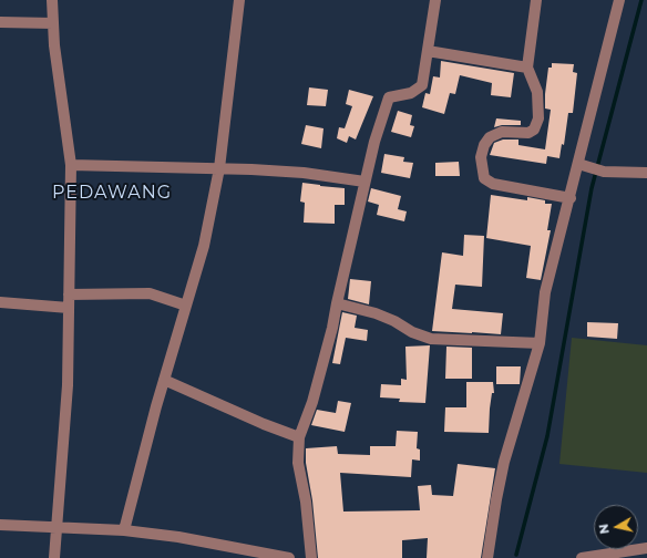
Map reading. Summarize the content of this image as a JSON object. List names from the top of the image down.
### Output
{
  "districts": ["PEDAWANG"],
  "north": "left"
}
